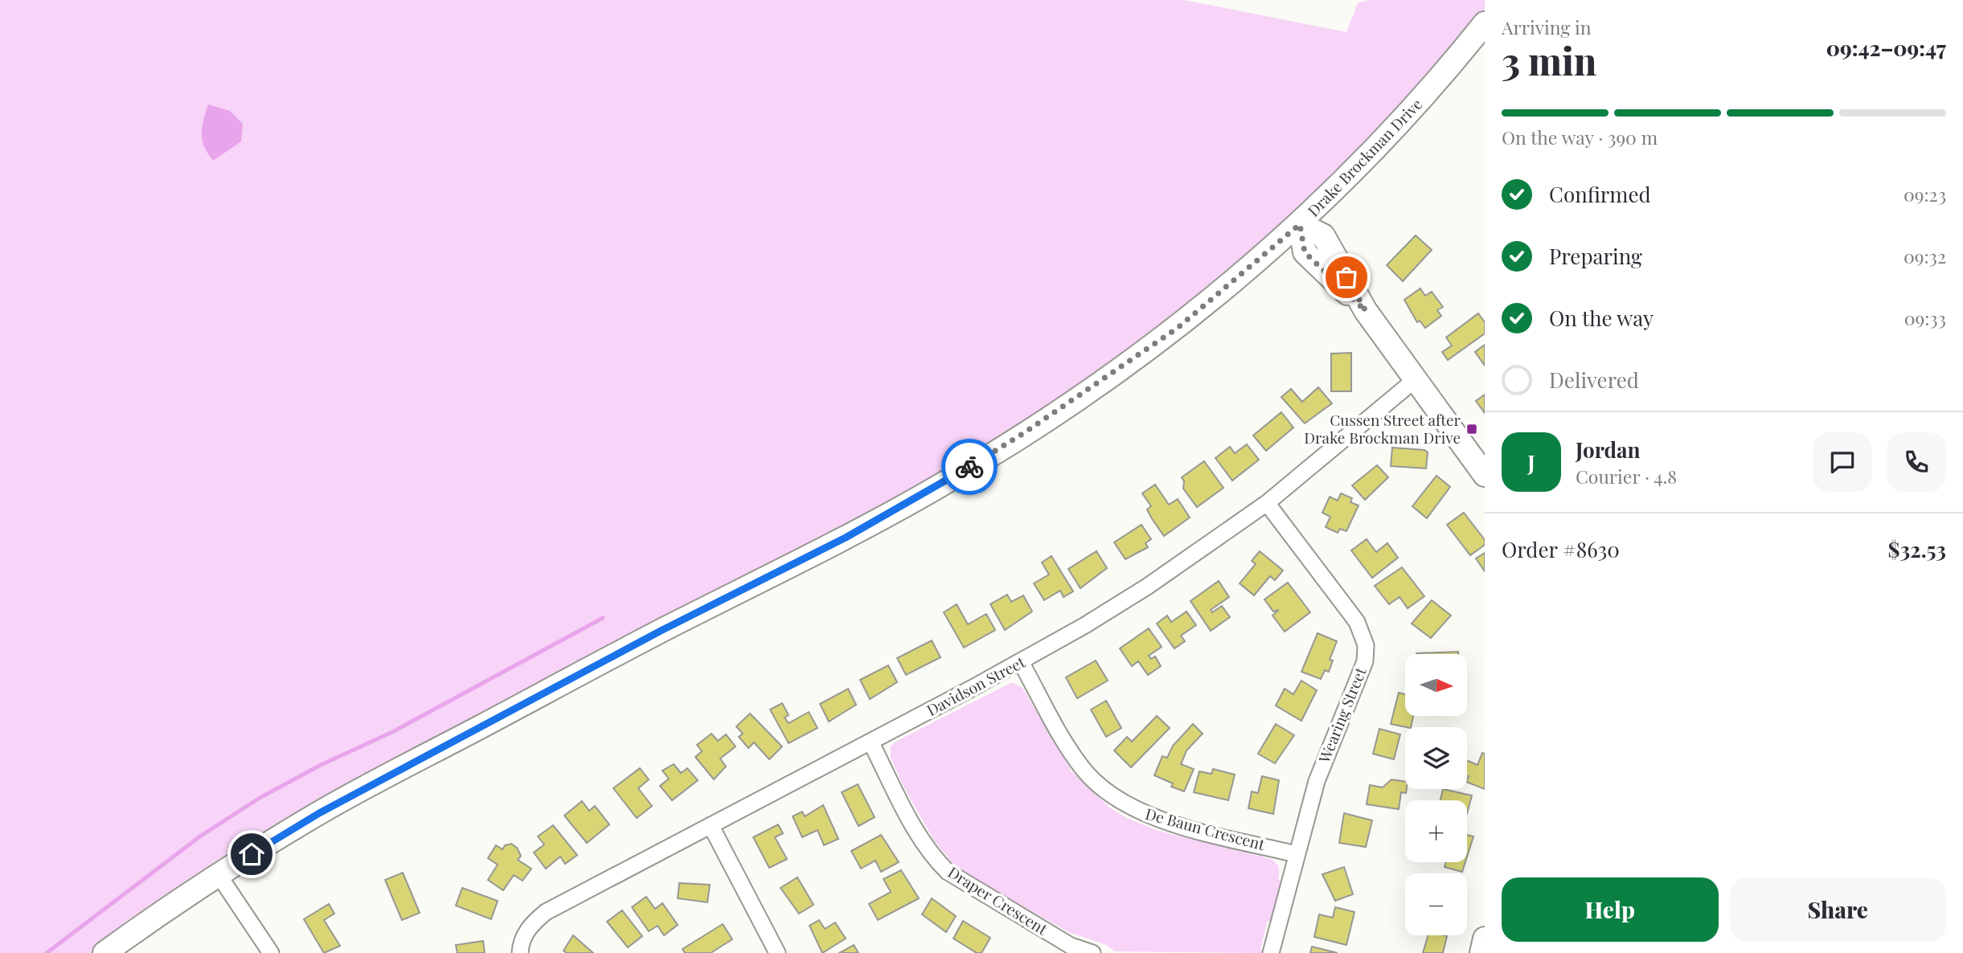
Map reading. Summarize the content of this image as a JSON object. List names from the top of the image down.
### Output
{
  "streets": {
    "main road": ["Drake Brockman Drive"],
    "street": [
      "Davidson Street",
      "Wearing Street",
      "De Baun Crescent",
      "Draper Crescent"
    ]
  },
  "crossings": [
    ["Davidson Street", "Wearing Street"],
    ["Davidson Street", "De Baun Crescent"],
    ["Davidson Street", "Draper Crescent"],
    ["Wearing Street", "De Baun Crescent"]
  ],
  "places": {
    "transit": ["Cussen Street after Drake Brockman Drive"]
  },
  "north": "right",
  "page": {
    "heading": ["3 min", "Arriving in", "09:42–09:47"],
    "panel": [
      "Jordan",
      "Courier · 4.8",
      "Order #8630",
      "$32.53"
    ],
    "bar": "On the way · 390 m",
    "list": [
      ["Confirmed", "09:23"],
      ["Preparing", "09:32"],
      ["On the way", "09:33"],
      "Delivered"
    ],
    "round": "J",
    "map_buttons": ["+", "−"],
    "buttons": ["Help", "Share"]
  }
}
